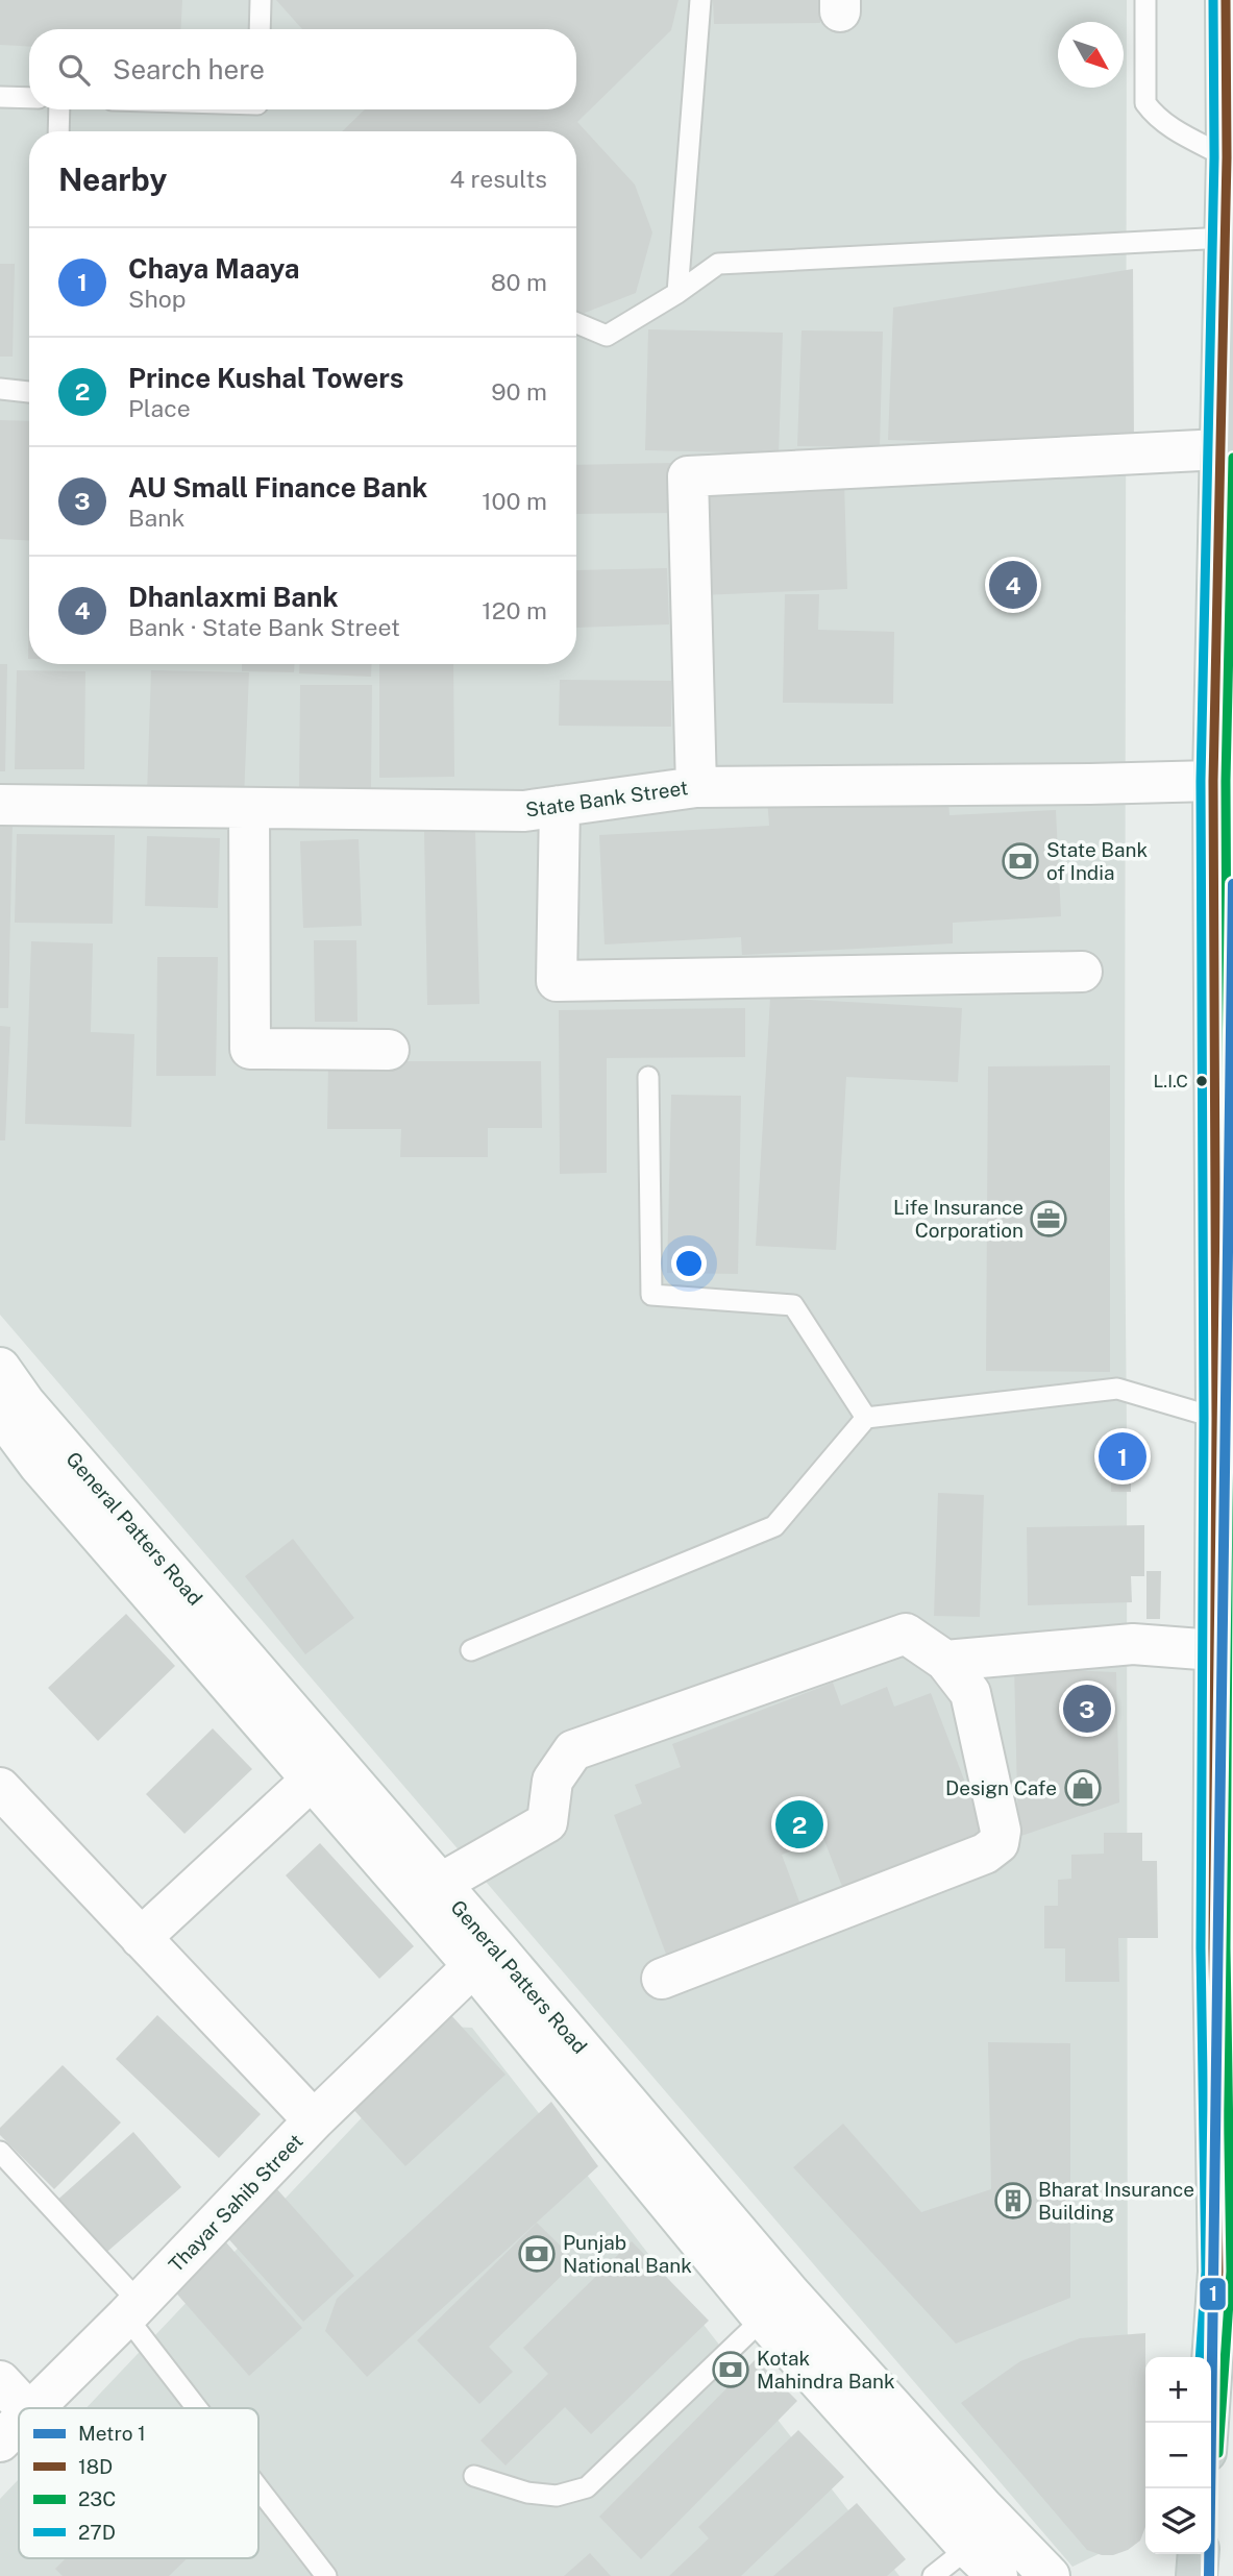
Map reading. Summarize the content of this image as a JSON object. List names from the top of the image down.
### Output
{
  "streets": {
    "street": ["State Bank Street", "General Patters Road", "Thayar Sahib Street"]
  },
  "crossings": [
    ["General Patters Road", "Thayar Sahib Street"]
  ],
  "places": {
    "bank": ["State Bank of India", "Punjab National Bank", "Kotak Mahindra Bank"],
    "other": ["L.I.C"],
    "office": ["Life Insurance Corporation"],
    "shop": ["Design Cafe"],
    "building": ["Bharat Insurance Building"]
  },
  "lines": [
    "transit line 18D",
    "transit line 27D",
    "transit line 23C",
    "metro line 1"
  ],
  "legend": [
    "Metro 1",
    "18D",
    "23C",
    "27D"
  ],
  "north": "bottom right",
  "page": {
    "search": "Search here",
    "heading": ["Nearby", "4 results"],
    "list": [
      {
        "mark": "1",
        "name": "Chaya Maaya",
        "note": "Shop",
        "value": "80 m"
      },
      {
        "mark": "2",
        "name": "Prince Kushal Towers",
        "note": "Place",
        "value": "90 m"
      },
      {
        "mark": "3",
        "name": "AU Small Finance Bank",
        "note": "Bank",
        "value": "100 m"
      },
      {
        "mark": "4",
        "name": "Dhanlaxmi Bank",
        "note": "Bank · State Bank Street",
        "value": "120 m"
      }
    ],
    "pins": [
      "4",
      "1",
      "3",
      "2"
    ],
    "map_buttons": ["+", "−"]
  }
}
